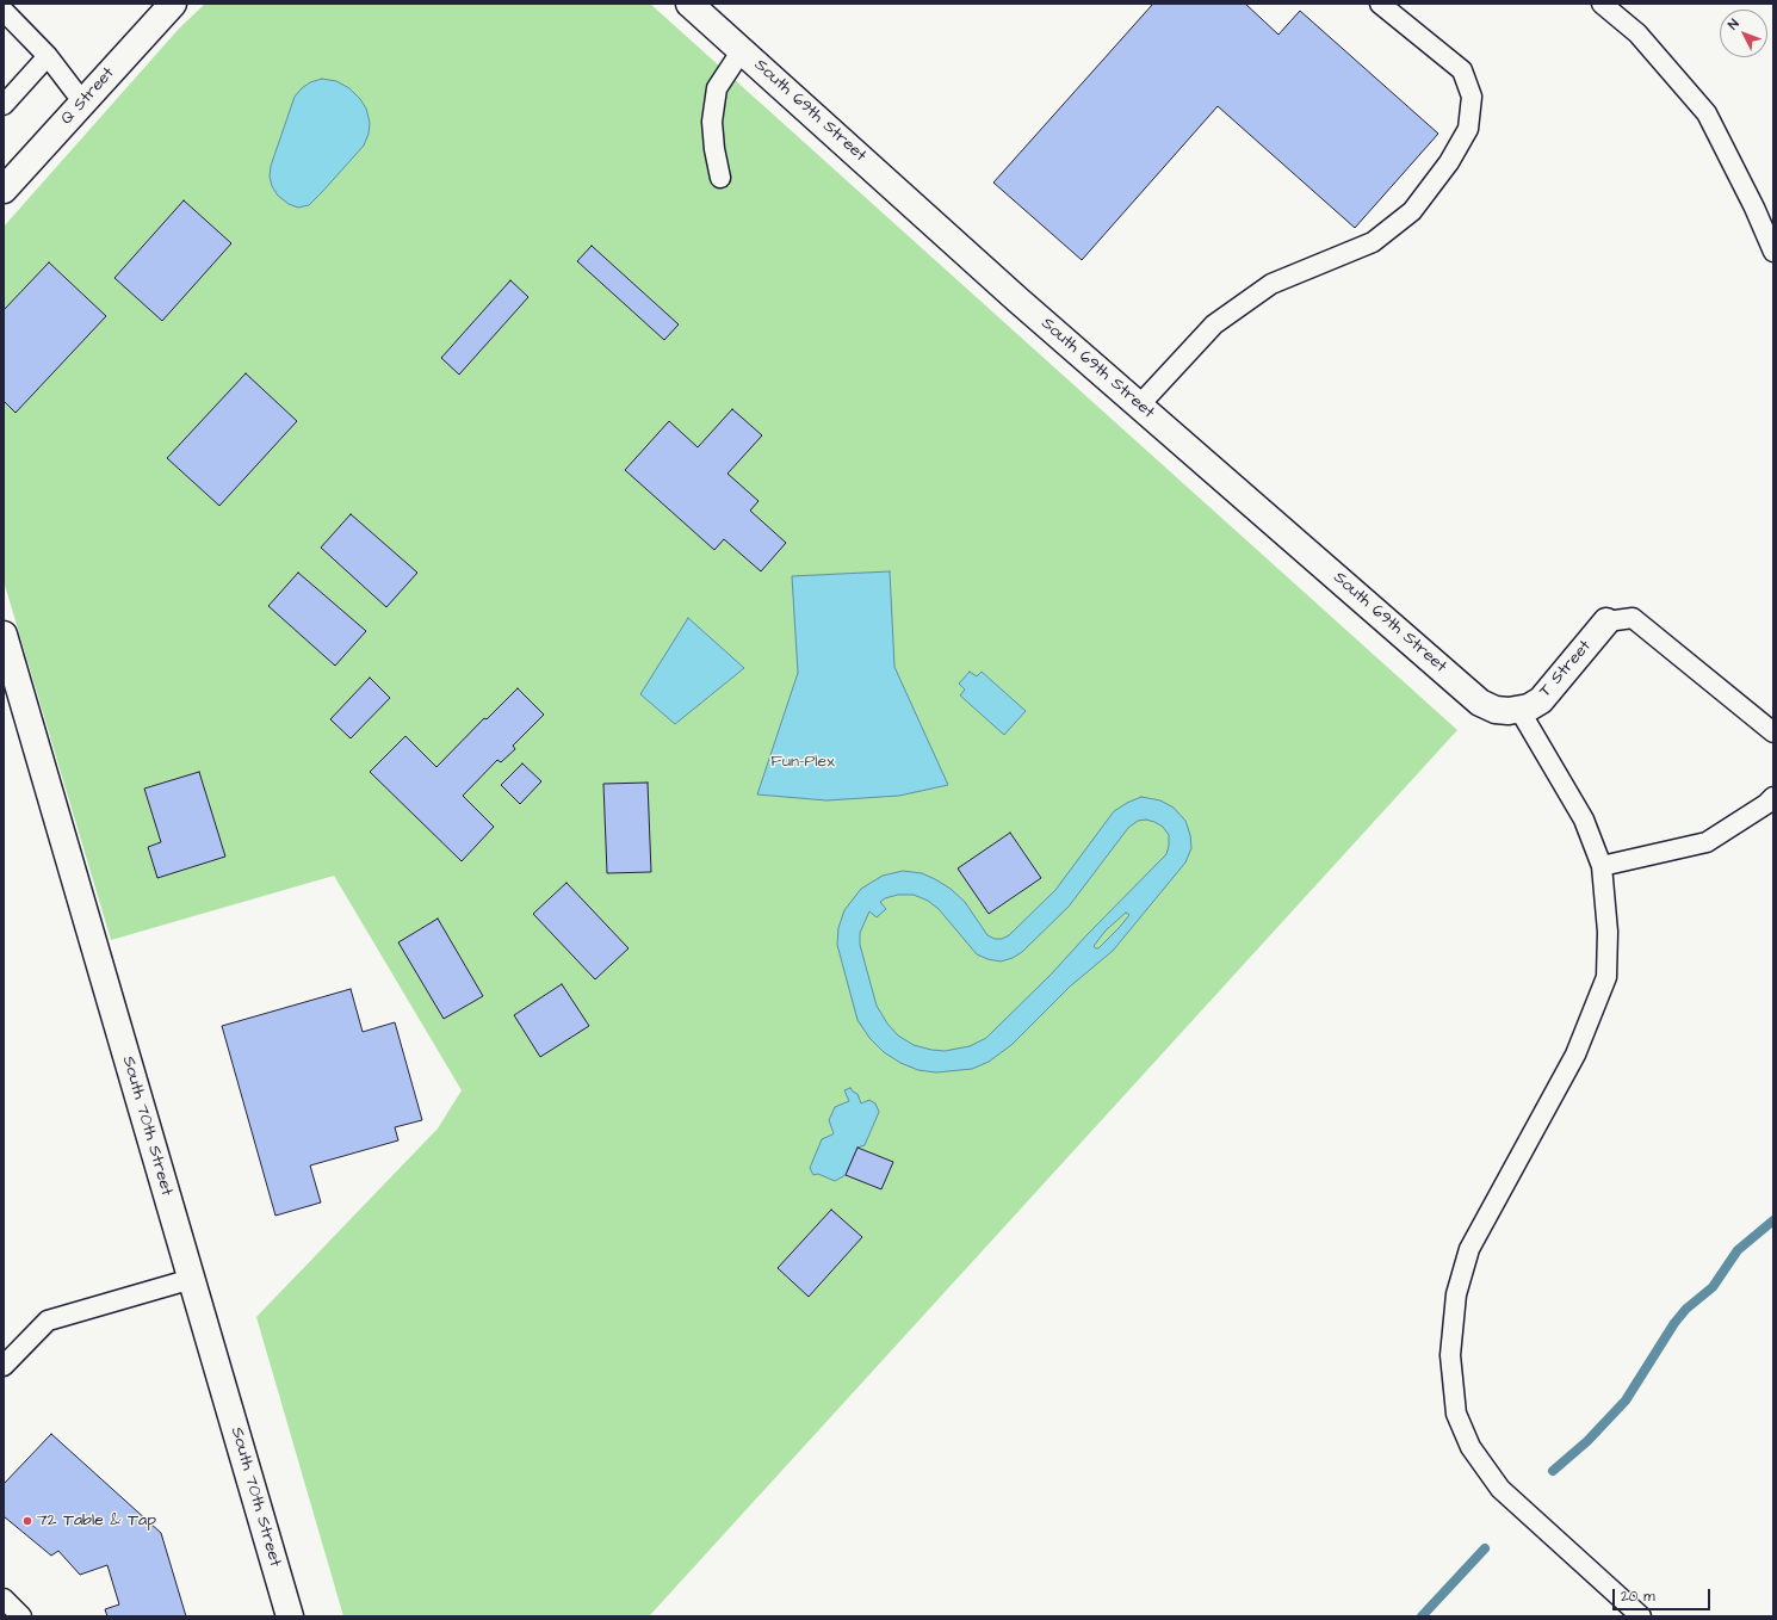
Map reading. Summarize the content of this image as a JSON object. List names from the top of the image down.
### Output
{
  "streets": {
    "street": [
      "Q Street",
      "South 69th Street",
      "T Street",
      "South 70th Street"
    ]
  },
  "crossings": [
    ["South 69th Street", "T Street"]
  ],
  "parks": ["Fun-Plex"],
  "places": ["72 Table & Tap"],
  "scale_bar": "20 m",
  "north": "top left"
}
